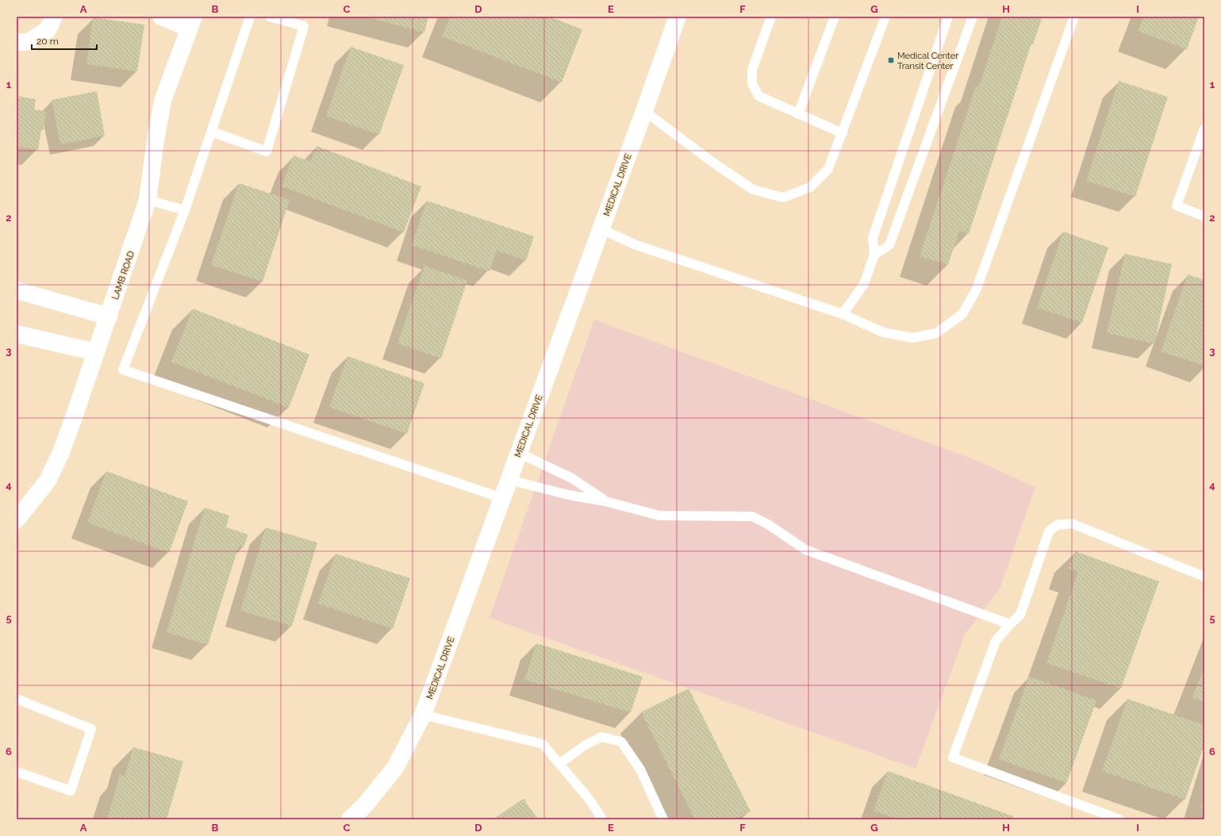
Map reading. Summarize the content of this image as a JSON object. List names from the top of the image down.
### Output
{
  "streets": {
    "street": ["MEDICAL DRIVE", "LAMB ROAD"]
  },
  "places": {
    "transit": ["Medical Center Transit Center"]
  },
  "scale_bar": "20 m",
  "grid": {
    "columns": [
      "A",
      "B",
      "C",
      "D",
      "E",
      "F",
      "G",
      "H",
      "I"
    ],
    "rows": [
      "1",
      "2",
      "3",
      "4",
      "5",
      "6"
    ]
  }
}
